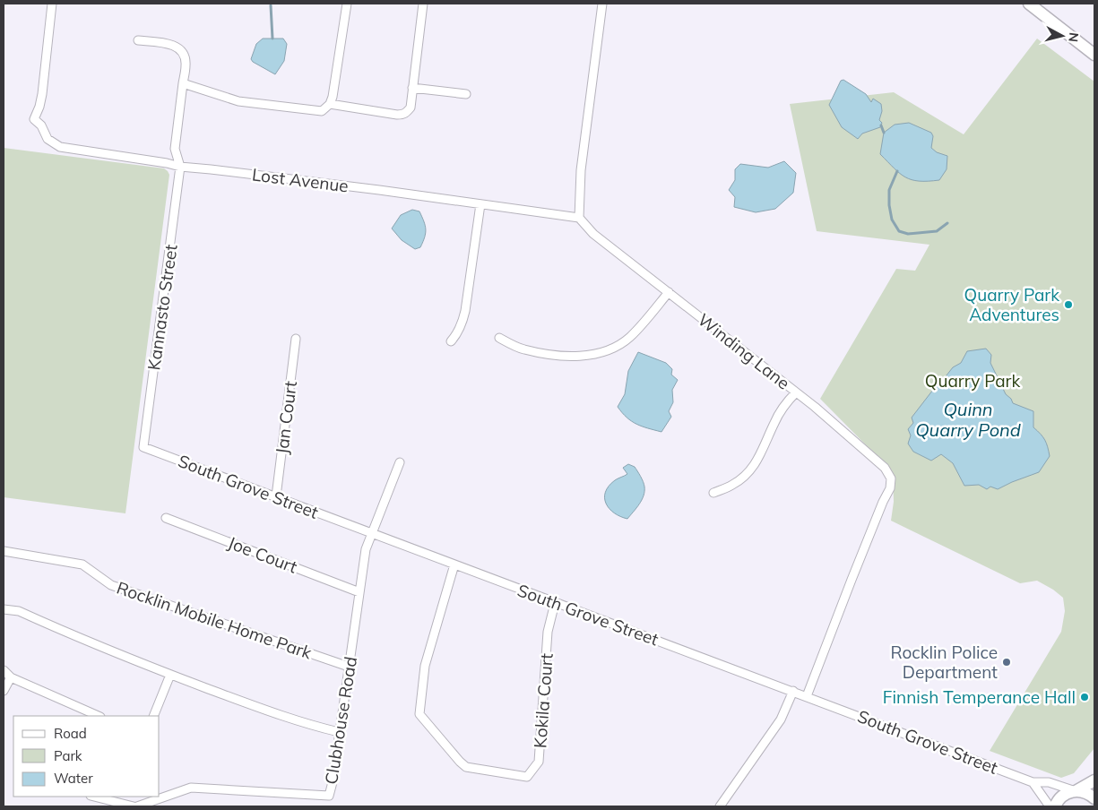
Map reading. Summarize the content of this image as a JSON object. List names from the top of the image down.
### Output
{
  "streets": {
    "street": [
      "Lost Avenue",
      "Kannasto Street",
      "Winding Lane",
      "Jan Court",
      "South Grove Street",
      "Joe Court",
      "Rocklin Mobile Home Park",
      "Kokila Court",
      "Clubhouse Road"
    ]
  },
  "crossings": [
    ["Lost Avenue", "Kannasto Street"],
    ["Lost Avenue", "Winding Lane"],
    ["Kannasto Street", "South Grove Street"],
    ["Winding Lane", "South Grove Street"],
    ["Jan Court", "South Grove Street"],
    ["South Grove Street", "Kokila Court"],
    ["South Grove Street", "Clubhouse Road"],
    ["Joe Court", "Clubhouse Road"],
    ["Rocklin Mobile Home Park", "Clubhouse Road"]
  ],
  "water": ["Quinn Quarry Pond"],
  "parks": ["Quarry Park"],
  "places": ["Quarry Park Adventures", "Rocklin Police Department", "Finnish Temperance Hall"],
  "legend": ["Road", "Park", "Water"],
  "north": "right"
}
